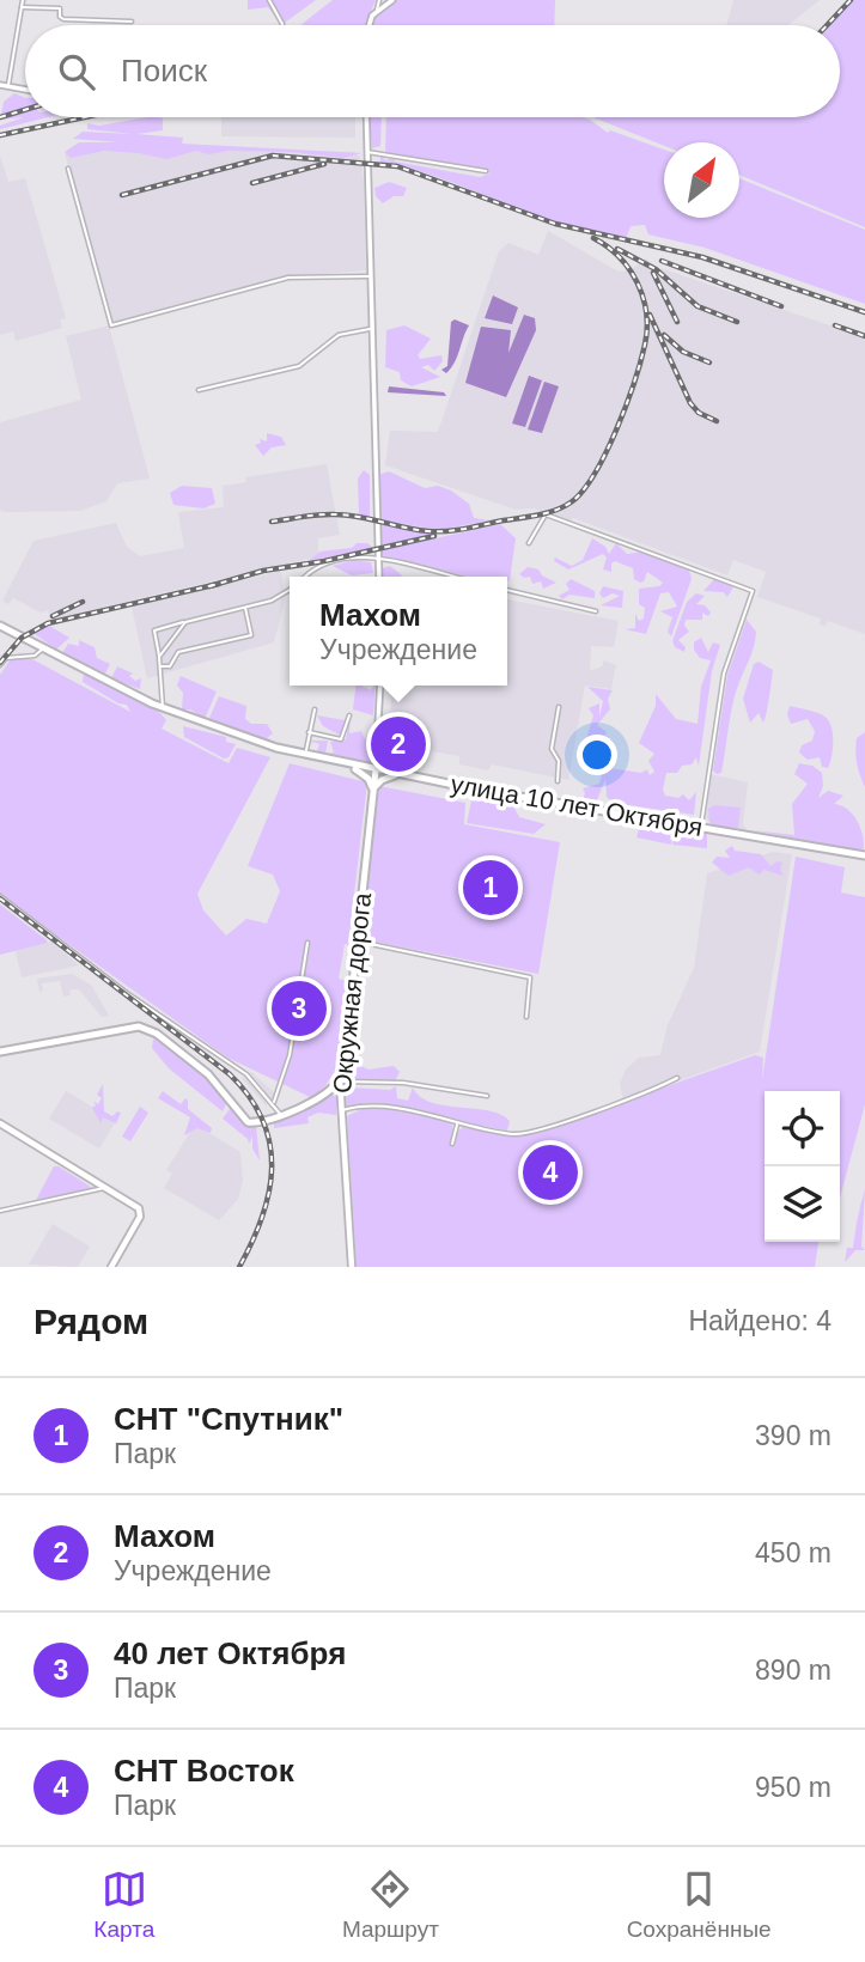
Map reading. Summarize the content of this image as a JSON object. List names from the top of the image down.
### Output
{
  "streets": {
    "main road": ["улица 10 лет Октября", "Окружная дорога"]
  },
  "crossings": [
    ["улица 10 лет Октября", "Окружная дорога"]
  ],
  "north": "top right",
  "page": {
    "search": "Поиск",
    "popup": ["Махом", "Учреждение"],
    "pins": [
      "2",
      "1",
      "3",
      "4"
    ],
    "heading": ["Рядом", "Найдено: 4"],
    "list": [
      {
        "mark": "1",
        "name": "СНТ \"Спутник\"",
        "note": "Парк",
        "value": "390 m"
      },
      {
        "mark": "2",
        "name": "Махом",
        "note": "Учреждение",
        "value": "450 m"
      },
      {
        "mark": "3",
        "name": "40 лет Октября",
        "note": "Парк",
        "value": "890 m"
      },
      {
        "mark": "4",
        "name": "СНТ Восток",
        "note": "Парк",
        "value": "950 m"
      }
    ],
    "nav": ["Карта", "Маршрут", "Сохранённые"]
  }
}
